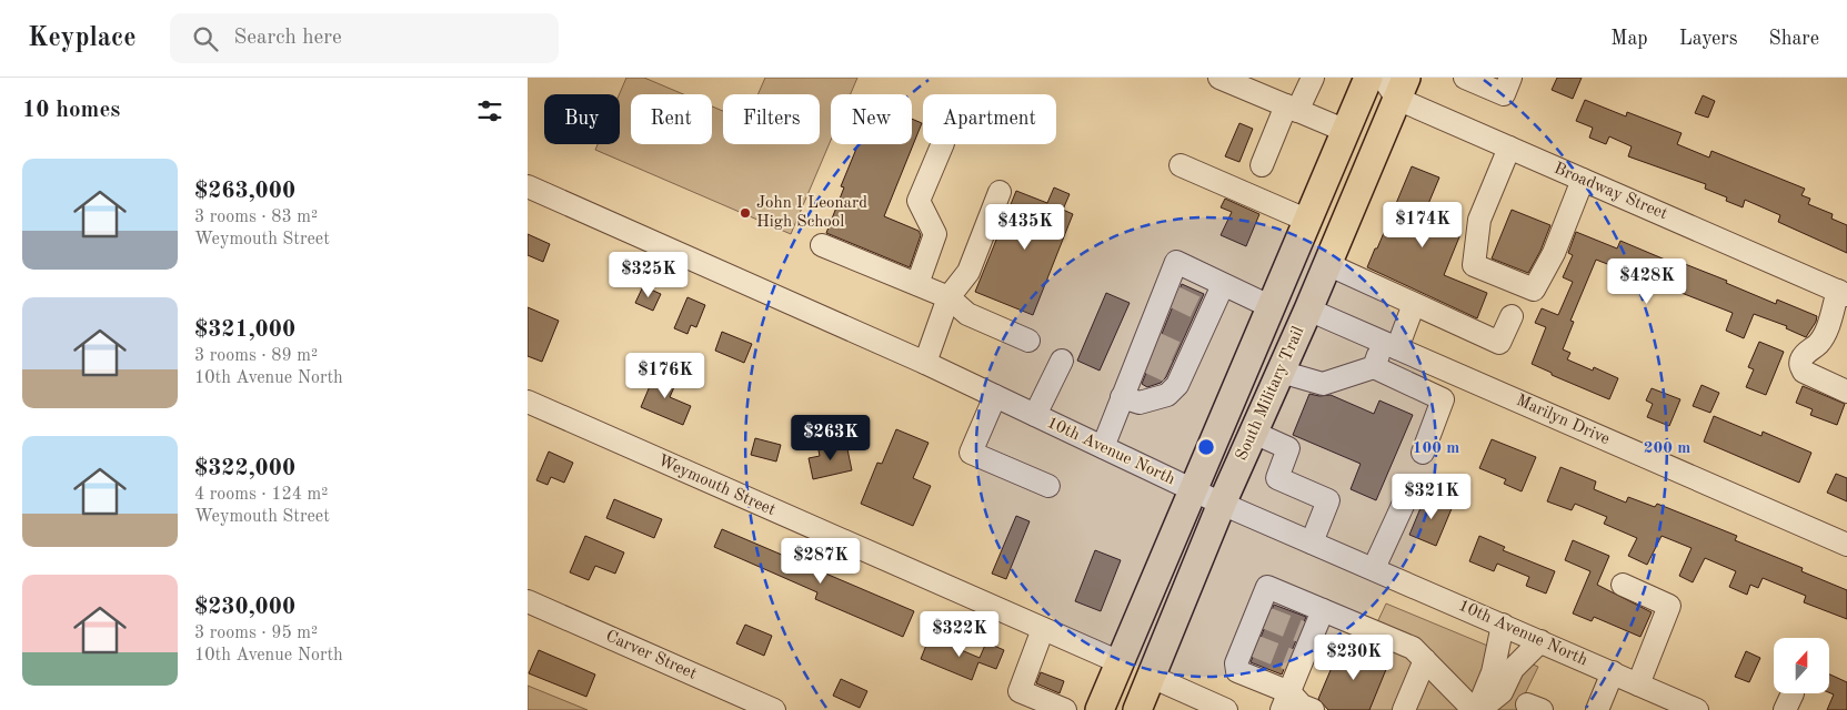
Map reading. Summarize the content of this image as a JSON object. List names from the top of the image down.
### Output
{
  "streets": {
    "main road": ["South Military Trail"],
    "street": [
      "Broadway Street",
      "Marilyn Drive",
      "10th Avenue North",
      "Weymouth Street",
      "Carver Street"
    ]
  },
  "crossings": [
    ["Broadway Street", "South Military Trail"],
    ["South Military Trail", "Marilyn Drive"],
    ["South Military Trail", "10th Avenue North"],
    ["South Military Trail", "Weymouth Street"]
  ],
  "places": ["John I Leonard High School"],
  "north": "top",
  "page": {
    "header": "Keyplace",
    "search": "Search here",
    "nav": ["Map", "Layers", "Share"],
    "heading": "10 homes",
    "chip": [
      "Buy",
      "Rent",
      "Filters",
      "New",
      "Apartment"
    ],
    "list": [
      {
        "name": "$263,000",
        "note": "3 rooms · 83 m² · Weymouth Street"
      },
      {
        "name": "$321,000",
        "note": "3 rooms · 89 m² · 10th Avenue North"
      },
      {
        "name": "$322,000",
        "note": "4 rooms · 124 m² · Weymouth Street"
      },
      {
        "name": "$230,000",
        "note": "3 rooms · 95 m² · 10th Avenue North"
      }
    ],
    "price": [
      "$174K",
      "$435K",
      "$325K",
      "$428K",
      "$176K",
      "$263K",
      "$321K",
      "$287K",
      "$322K",
      "$230K"
    ]
  },
  "rings": ["100 m", "200 m"]
}
